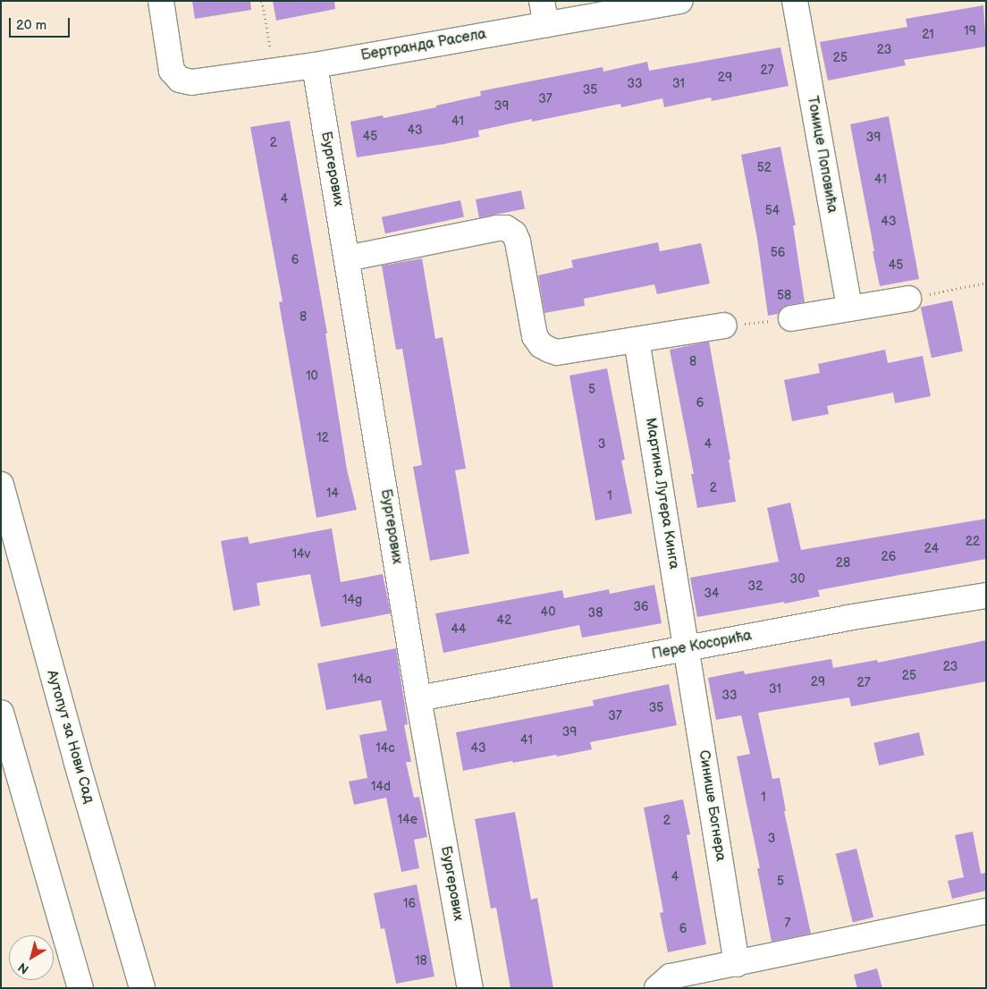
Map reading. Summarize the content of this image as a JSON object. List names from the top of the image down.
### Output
{
  "streets": {
    "street": [
      "Бертранда Расела",
      "Томице Поповића",
      "Бургерових",
      "Мартина Лутера Кинга",
      "Пере Косорића",
      "Аутопут за Нови Сад",
      "Синише Богнера"
    ]
  },
  "crossings": [
    ["Бертранда Расела", "Бургерових"],
    ["Бургерових", "Пере Косорића"],
    ["Мартина Лутера Кинга", "Пере Косорића"],
    ["Мартина Лутера Кинга", "Синише Богнера"],
    ["Пере Косорића", "Синише Богнера"]
  ],
  "house_numbers": [
    "19",
    "21",
    "23",
    "25",
    "27",
    "29",
    "33",
    "31",
    "35",
    "37",
    "39",
    "41",
    "43",
    "45",
    "39",
    "2",
    "52",
    "41",
    "4",
    "54",
    "43",
    "56",
    "6",
    "45",
    "58",
    "8",
    "8",
    "10",
    "5",
    "6",
    "12",
    "3",
    "4",
    "2",
    "14",
    "1",
    "22",
    "24",
    "14v",
    "26",
    "28",
    "30",
    "32",
    "34",
    "14g",
    "36",
    "40",
    "38",
    "42",
    "44",
    "23",
    "25",
    "14a",
    "29",
    "27",
    "31",
    "33",
    "35",
    "37",
    "39",
    "41",
    "14c",
    "43",
    "14d",
    "1",
    "14e",
    "2",
    "3",
    "4",
    "5",
    "16",
    "7",
    "6",
    "18"
  ],
  "scale_bar": "20 m",
  "north": "bottom left"
}
